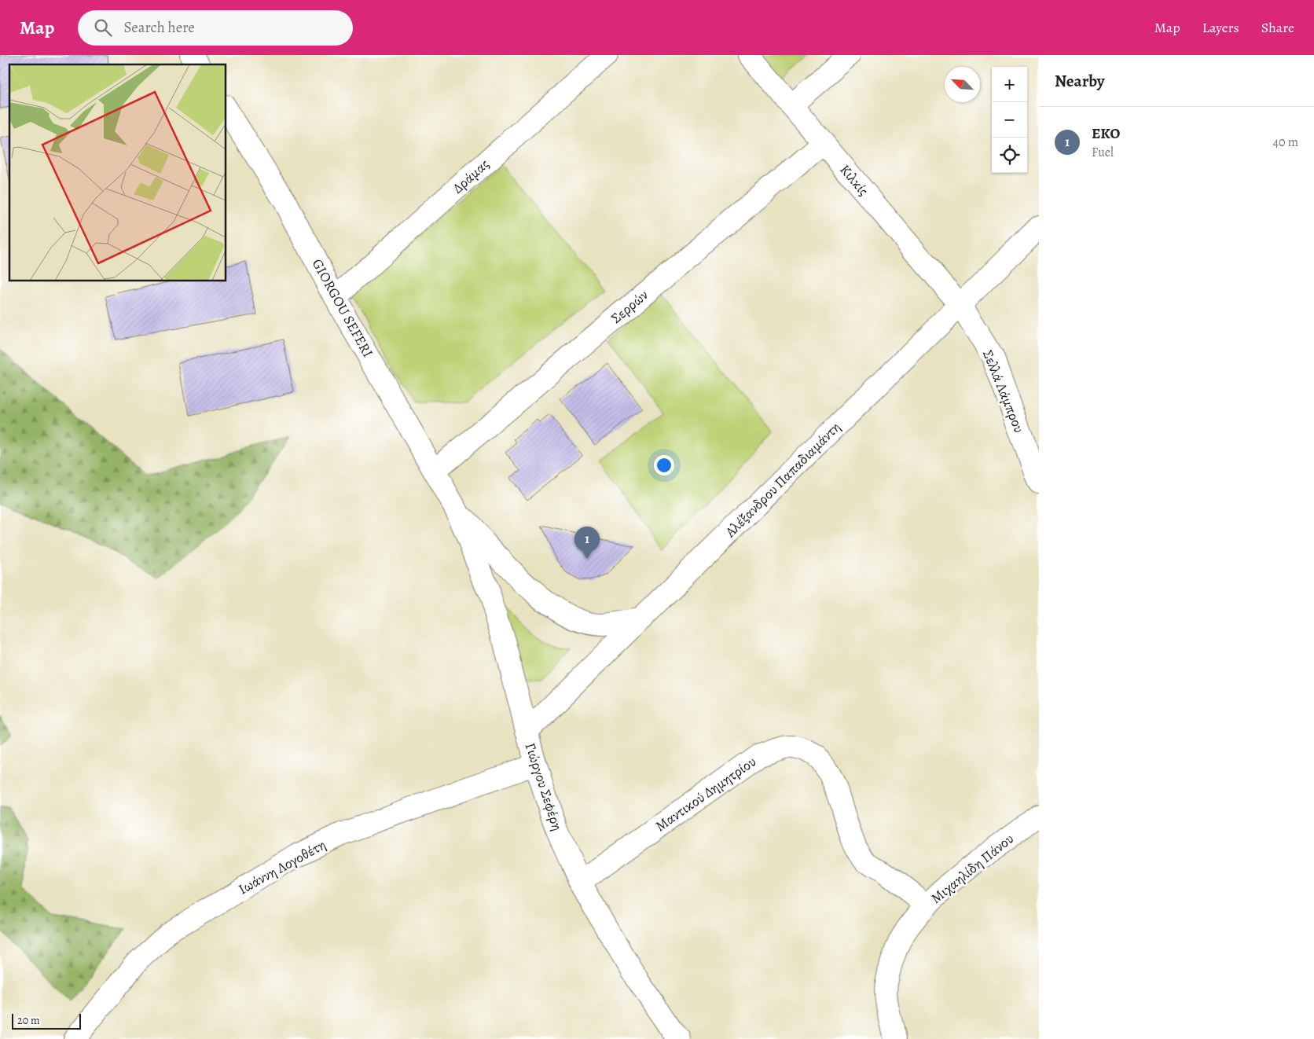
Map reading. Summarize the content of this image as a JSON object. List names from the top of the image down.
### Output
{
  "streets": {
    "street": [
      "Δράμας",
      "Κιλκίς",
      "Σερρών",
      "GIORGOU SEFERI",
      "Σελλά Λάμπρου",
      "Αλέξανδρου Παπαδιαμάντη",
      "Γιώργου Σεφέρη",
      "Μαντικού Δημητρίου",
      "Ιωάννη Λογοθέτη",
      "Μιχαηλίδη Πάνου"
    ]
  },
  "crossings": [
    ["Δράμας", "GIORGOU SEFERI"],
    ["Κιλκίς", "Σερρών"],
    ["Κιλκίς", "Σελλά Λάμπρου"],
    ["Κιλκίς", "Αλέξανδρου Παπαδιαμάντη"],
    ["Σερρών", "GIORGOU SEFERI"],
    ["GIORGOU SEFERI", "Γιώργου Σεφέρη"],
    ["Σελλά Λάμπρου", "Αλέξανδρου Παπαδιαμάντη"],
    ["Αλέξανδρου Παπαδιαμάντη", "Γιώργου Σεφέρη"],
    ["Γιώργου Σεφέρη", "Μαντικού Δημητρίου"],
    ["Γιώργου Σεφέρη", "Ιωάννη Λογοθέτη"],
    ["Μαντικού Δημητρίου", "Μιχαηλίδη Πάνου"]
  ],
  "scale_bar": "20 m",
  "north": "top left",
  "page": {
    "header": "Map",
    "search": "Search here",
    "nav": ["Map", "Layers", "Share"],
    "heading": "Nearby",
    "map_buttons": ["+", "−"],
    "list": [
      {
        "mark": "1",
        "name": "EKO",
        "note": "Fuel",
        "value": "40 m"
      }
    ],
    "pins": "1",
    "scale": "20 m"
  }
}
